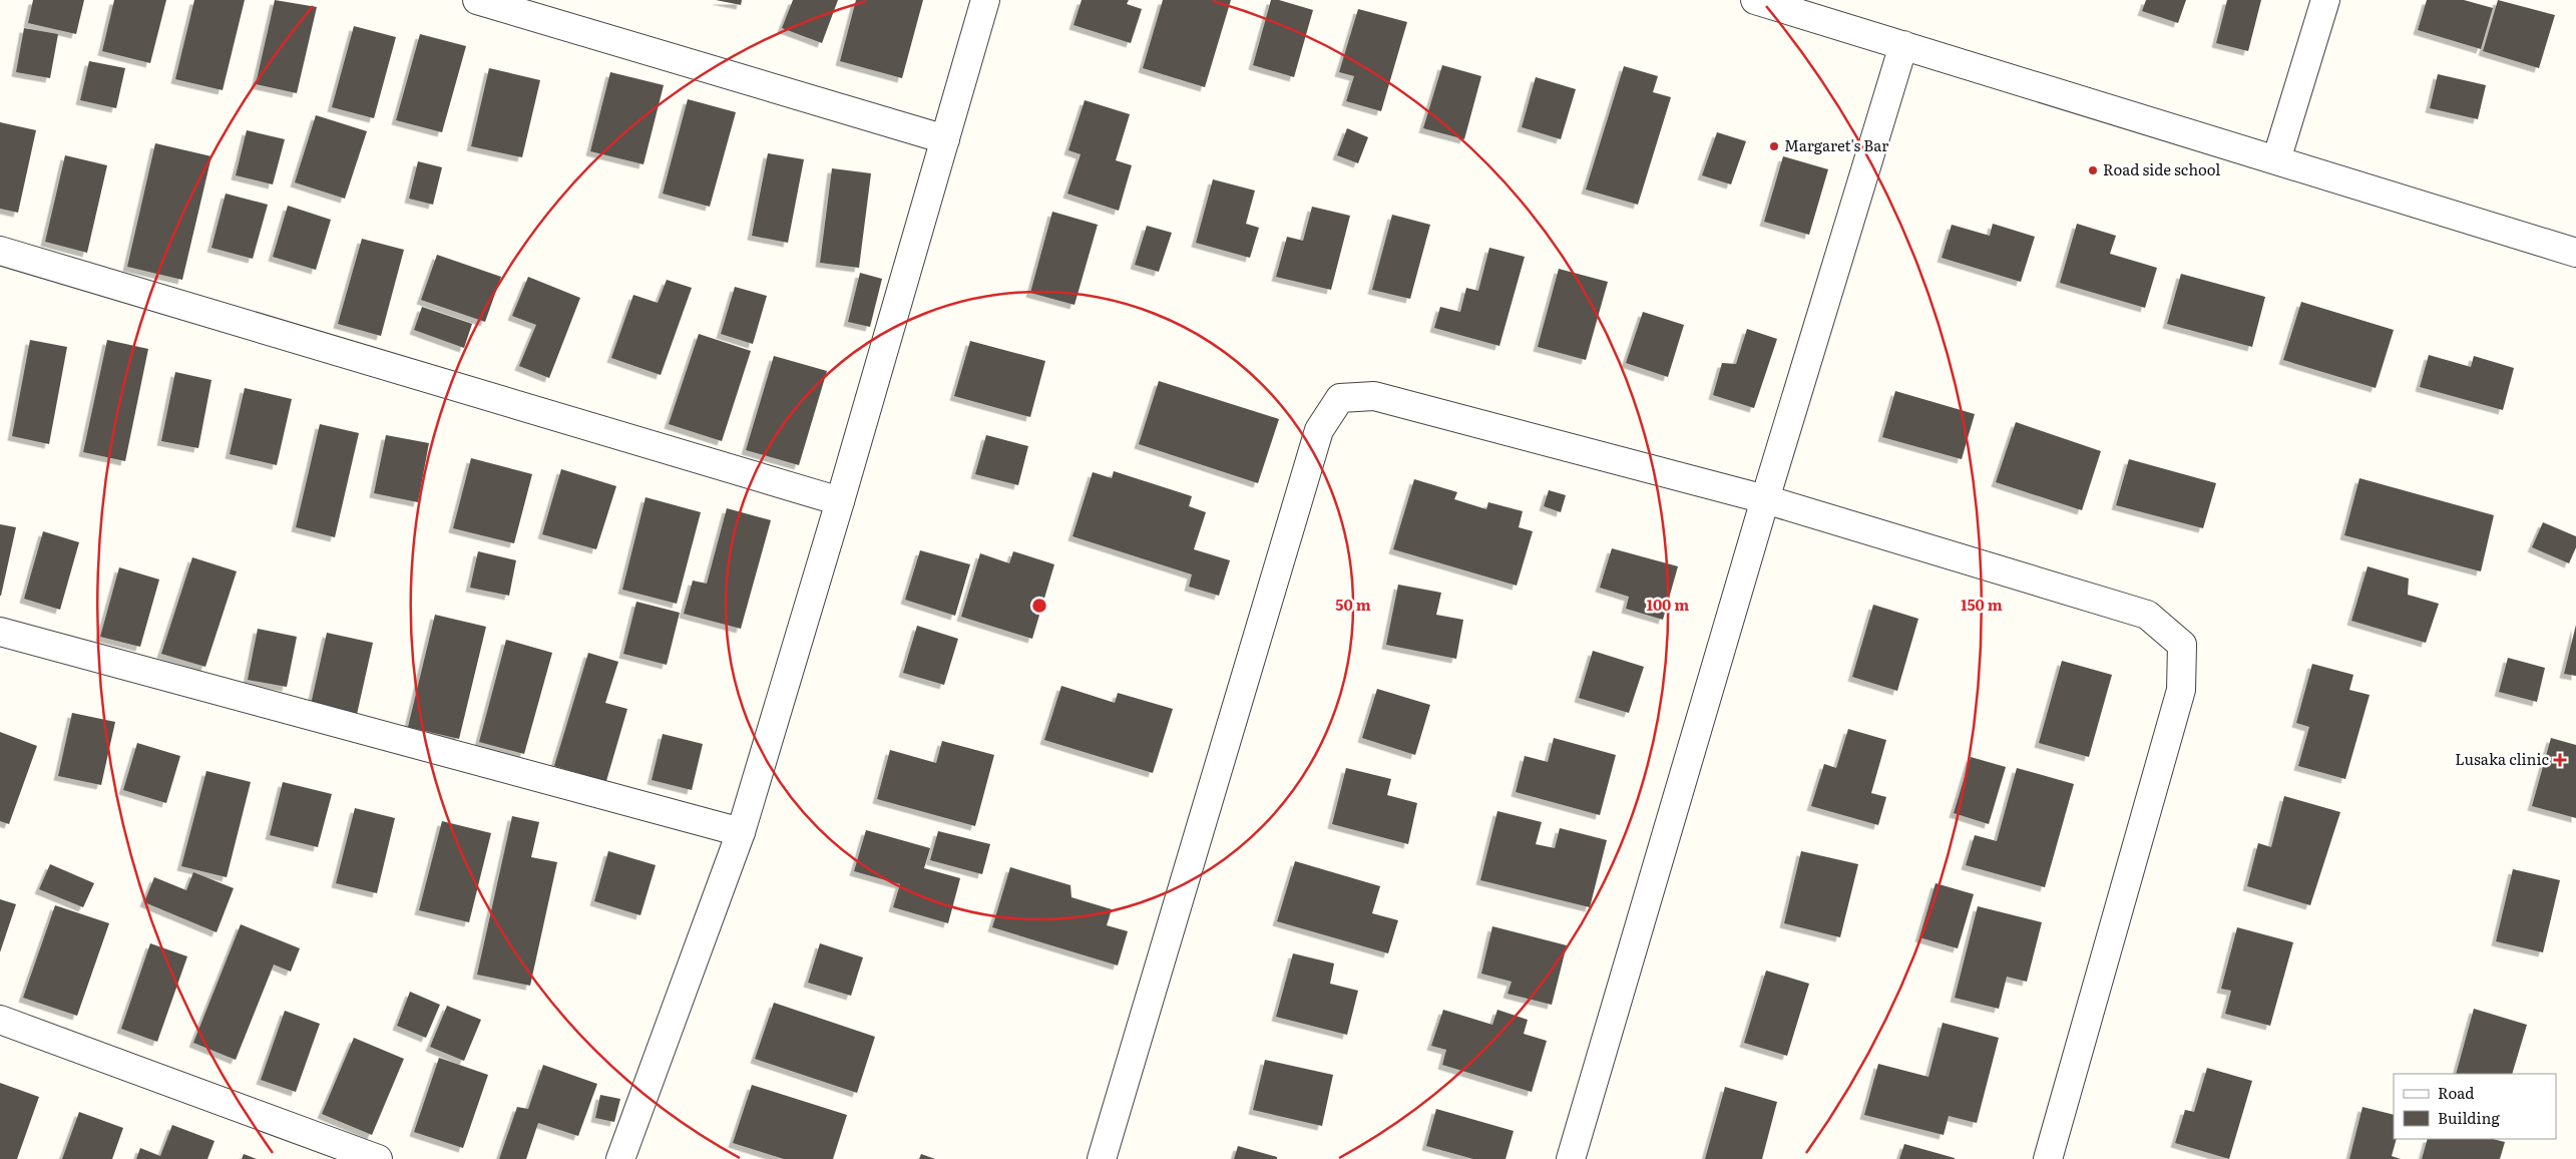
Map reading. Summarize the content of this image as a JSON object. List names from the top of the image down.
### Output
{
  "places": {
    "other": ["Margaret's Bar", "Road side school"],
    "health": ["Lusaka clinic"]
  },
  "legend": ["Road", "Building"],
  "rings": ["50 m", "100 m", "150 m"]
}
